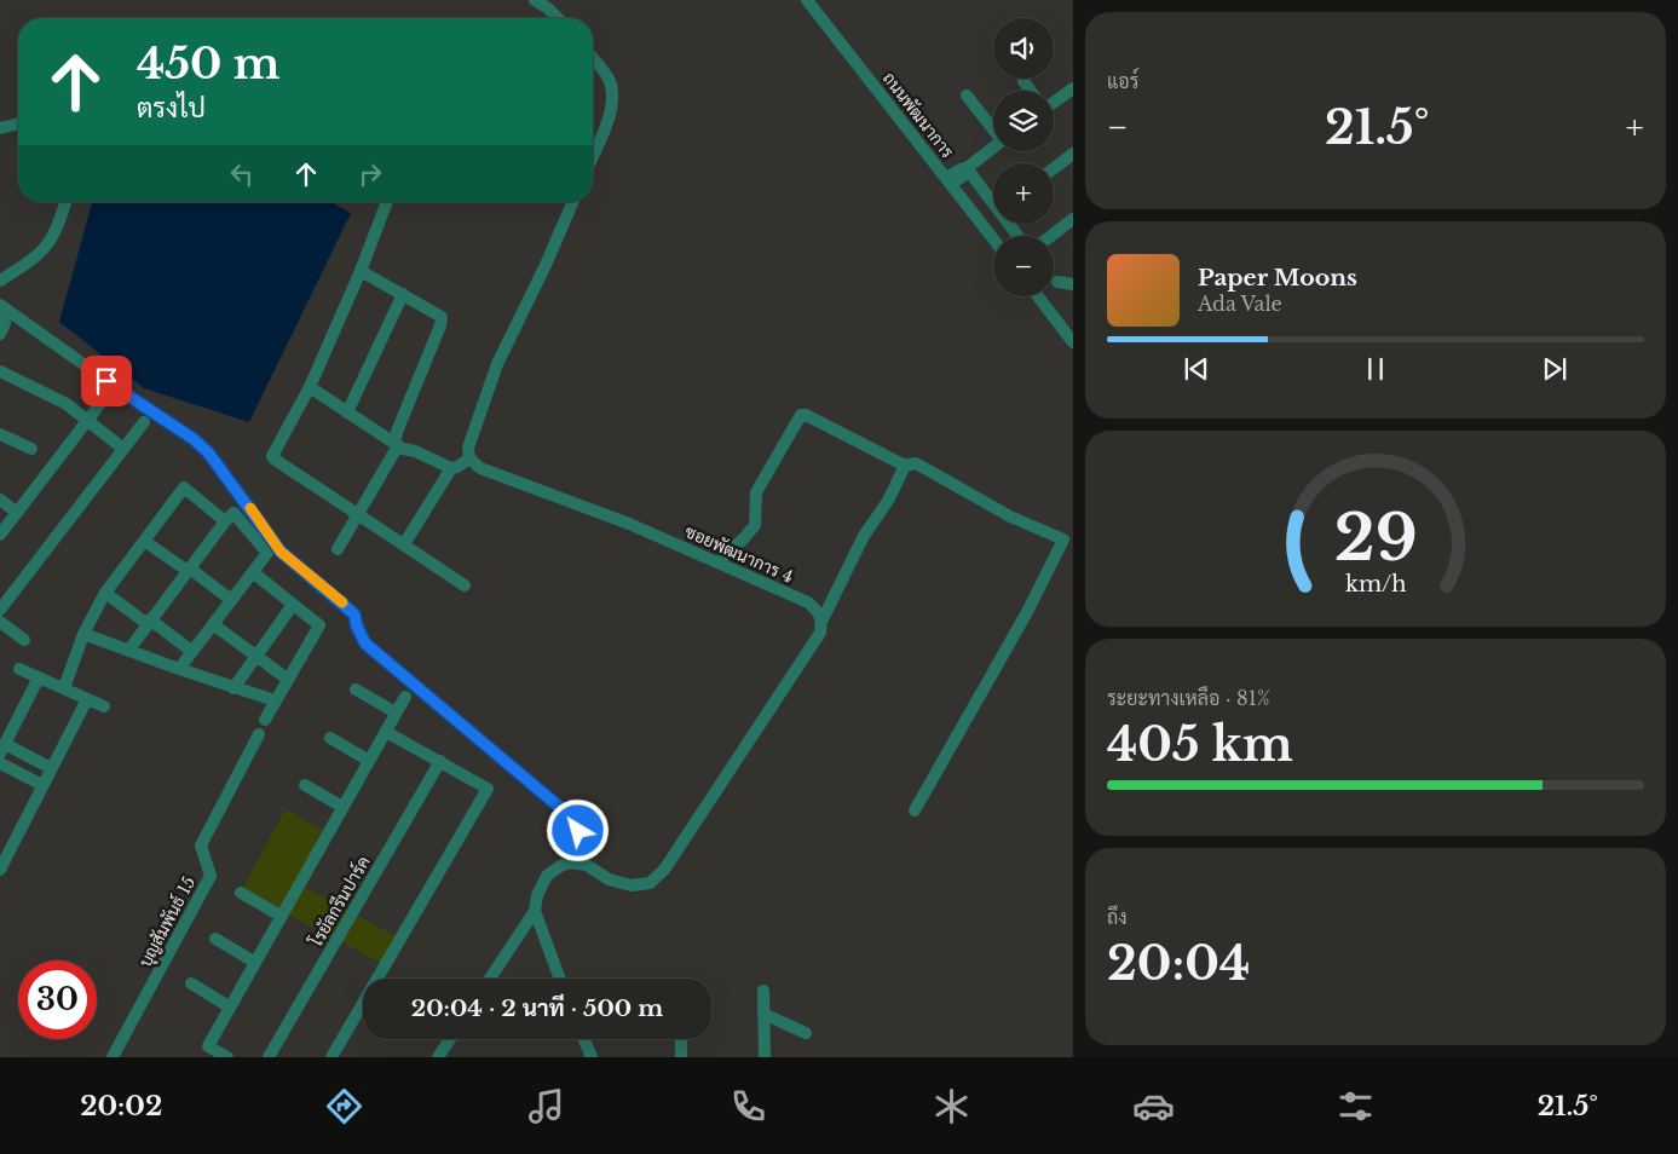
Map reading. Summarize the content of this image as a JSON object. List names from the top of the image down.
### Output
{
  "streets": {
    "street": [
      "ถนนพัฒนาการ",
      "ซอยพัฒนาการ 4",
      "โรยัลกรีนปาร์ค",
      "บุญสัมพันธ์ 15"
    ]
  },
  "page": {
    "tile": [
      "แอร์",
      ["ระยะทางเหลือ · 81%", "405 km"],
      ["ถึง", "20:04"]
    ],
    "map_buttons": ["+", "−"],
    "turn": ["450 m", "ตรงไป"],
    "heat": ["−", "21.5°", "+"],
    "song": ["Paper Moons", "Ada Vale"],
    "limit": "30",
    "trip": "20:04 · 2 นาที · 500 m",
    "tabs": ["20:02", "21.5°"],
    "gauge": ["29", "km/h"]
  }
}
